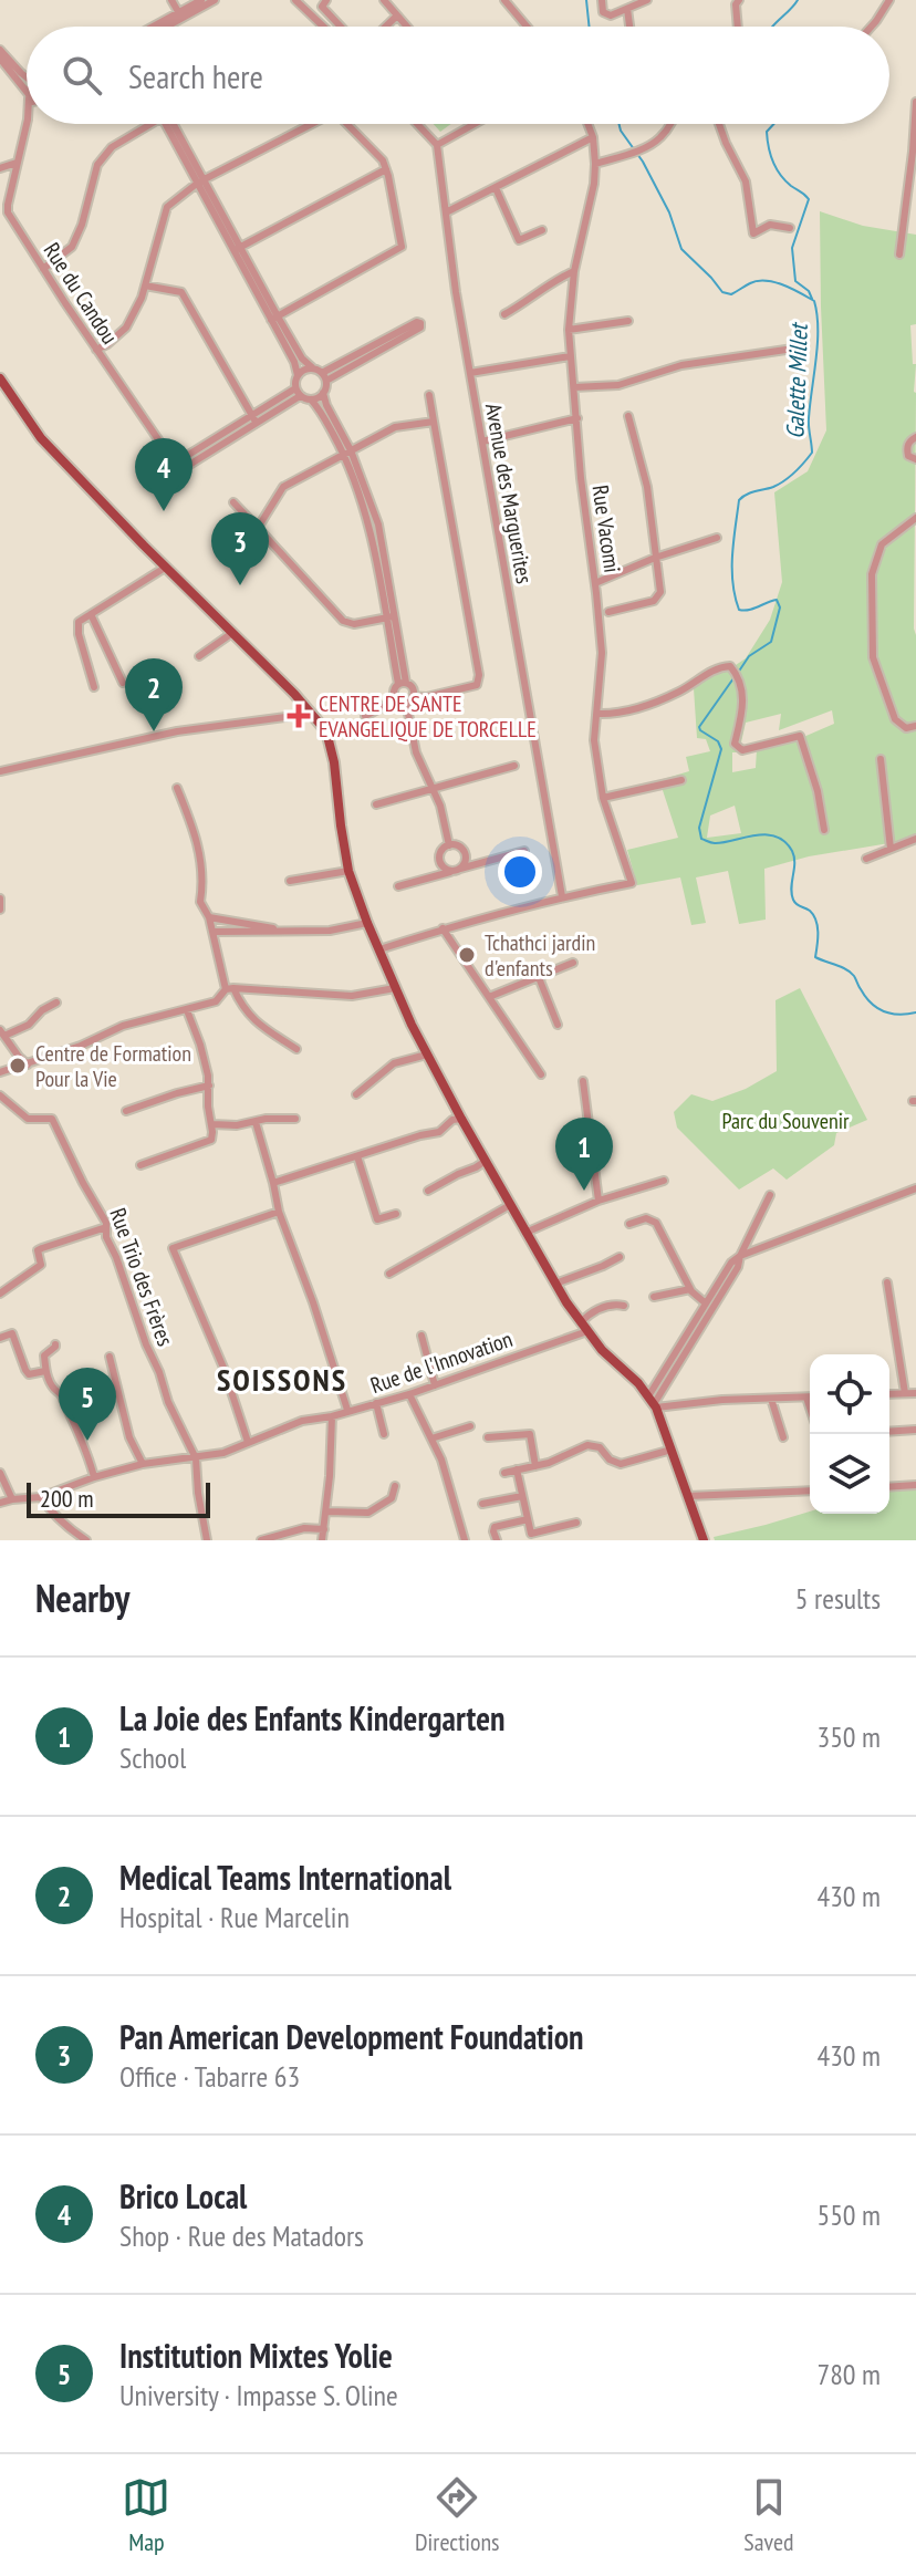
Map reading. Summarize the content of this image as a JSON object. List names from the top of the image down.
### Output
{
  "streets": {
    "street": [
      "Rue du Candou",
      "Avenue des Marguerites",
      "Rue Vacomi",
      "Rue Trio des Frères",
      "Rue de l'Innovation"
    ]
  },
  "crossings": [
    ["Avenue des Marguerites", "Rue Vacomi"],
    ["Rue Trio des Frères", "Rue de l'Innovation"]
  ],
  "districts": ["SOISSONS"],
  "water": ["Galette Millet"],
  "parks": ["Parc du Souvenir"],
  "places": {
    "health": ["CENTRE DE SANTE EVANGELIQUE DE TORCELLE"],
    "other": ["Tchathci jardin d'enfants", "Centre de Formation Pour la Vie"]
  },
  "scale_bar": "200 m",
  "page": {
    "search": "Search here",
    "pins": [
      "4",
      "3",
      "2",
      "1",
      "5"
    ],
    "scale": "200 m",
    "heading": ["Nearby", "5 results"],
    "list": [
      {
        "mark": "1",
        "name": "La Joie des Enfants Kindergarten",
        "note": "School",
        "value": "350 m"
      },
      {
        "mark": "2",
        "name": "Medical Teams International",
        "note": "Hospital · Rue Marcelin",
        "value": "430 m"
      },
      {
        "mark": "3",
        "name": "Pan American Development Foundation",
        "note": "Office · Tabarre 63",
        "value": "430 m"
      },
      {
        "mark": "4",
        "name": "Brico Local",
        "note": "Shop · Rue des Matadors",
        "value": "550 m"
      },
      {
        "mark": "5",
        "name": "Institution Mixtes Yolie",
        "note": "University · Impasse S. Oline",
        "value": "780 m"
      }
    ],
    "nav": ["Map", "Directions", "Saved"]
  }
}
